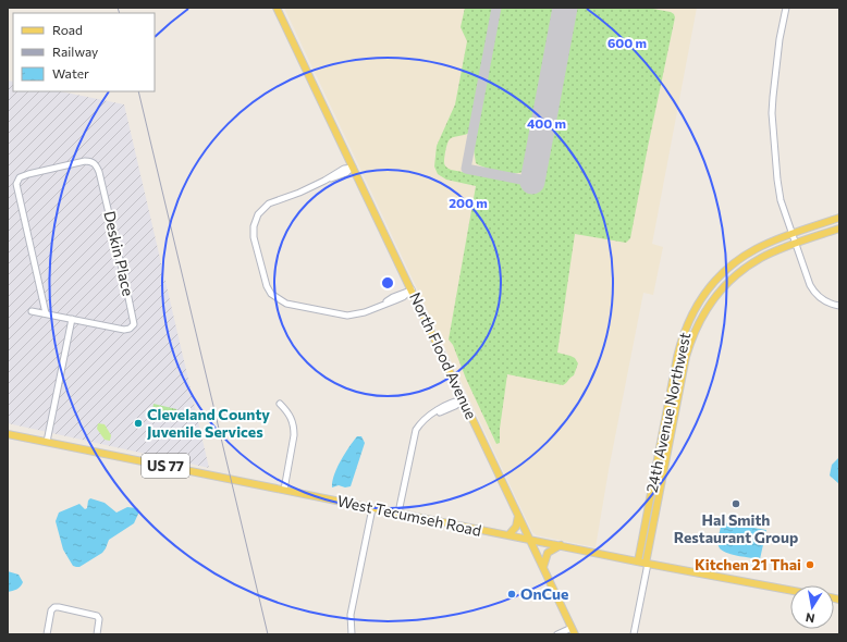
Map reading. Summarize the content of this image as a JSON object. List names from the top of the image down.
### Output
{
  "streets": {
    "main road": [
      "North Flood Avenue",
      "24th Avenue Northwest",
      "US 77",
      "West Tecumseh Road"
    ],
    "street": ["Deskin Place"]
  },
  "crossings": [
    ["North Flood Avenue", "West Tecumseh Road"],
    ["24th Avenue Northwest", "West Tecumseh Road"]
  ],
  "places": [
    "Cleveland County Juvenile Services",
    "Hal Smith Restaurant Group",
    "Kitchen 21 Thai",
    "OnCue"
  ],
  "legend": ["Road", "Railway", "Water"],
  "north": "bottom",
  "rings": ["600 m", "400 m", "200 m"]
}
